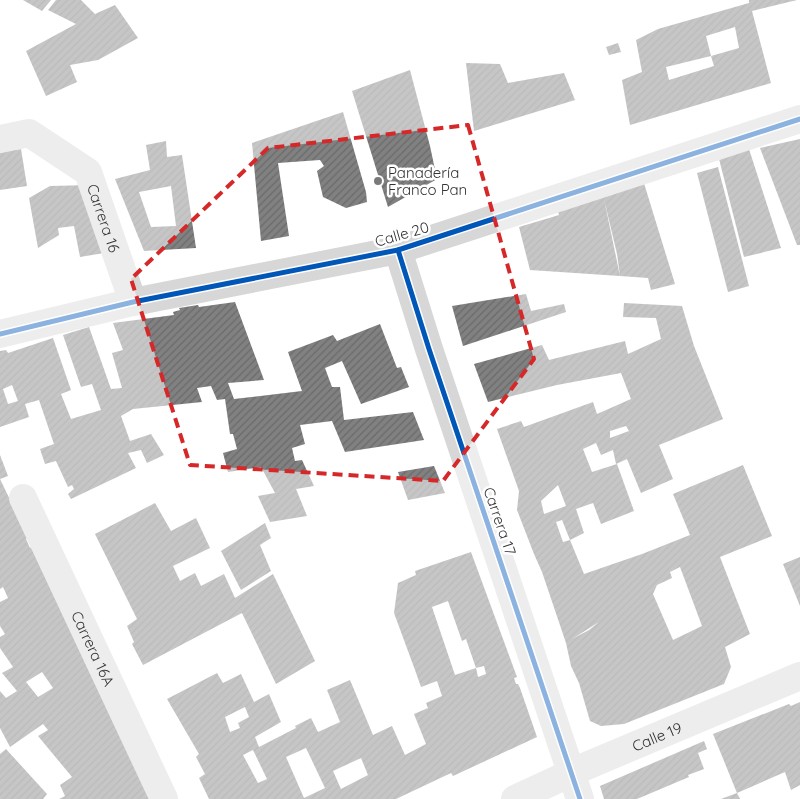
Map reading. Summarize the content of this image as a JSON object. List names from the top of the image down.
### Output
{
  "streets": {
    "street": [
      "Carrera 16",
      "Calle 20",
      "Carrera 17",
      "Carrera 16A",
      "Calle 19"
    ]
  },
  "crossings": [
    ["Carrera 16", "Calle 20"],
    ["Calle 20", "Carrera 17"],
    ["Carrera 17", "Calle 19"]
  ],
  "places": ["Panadería Franco Pan"]
}
